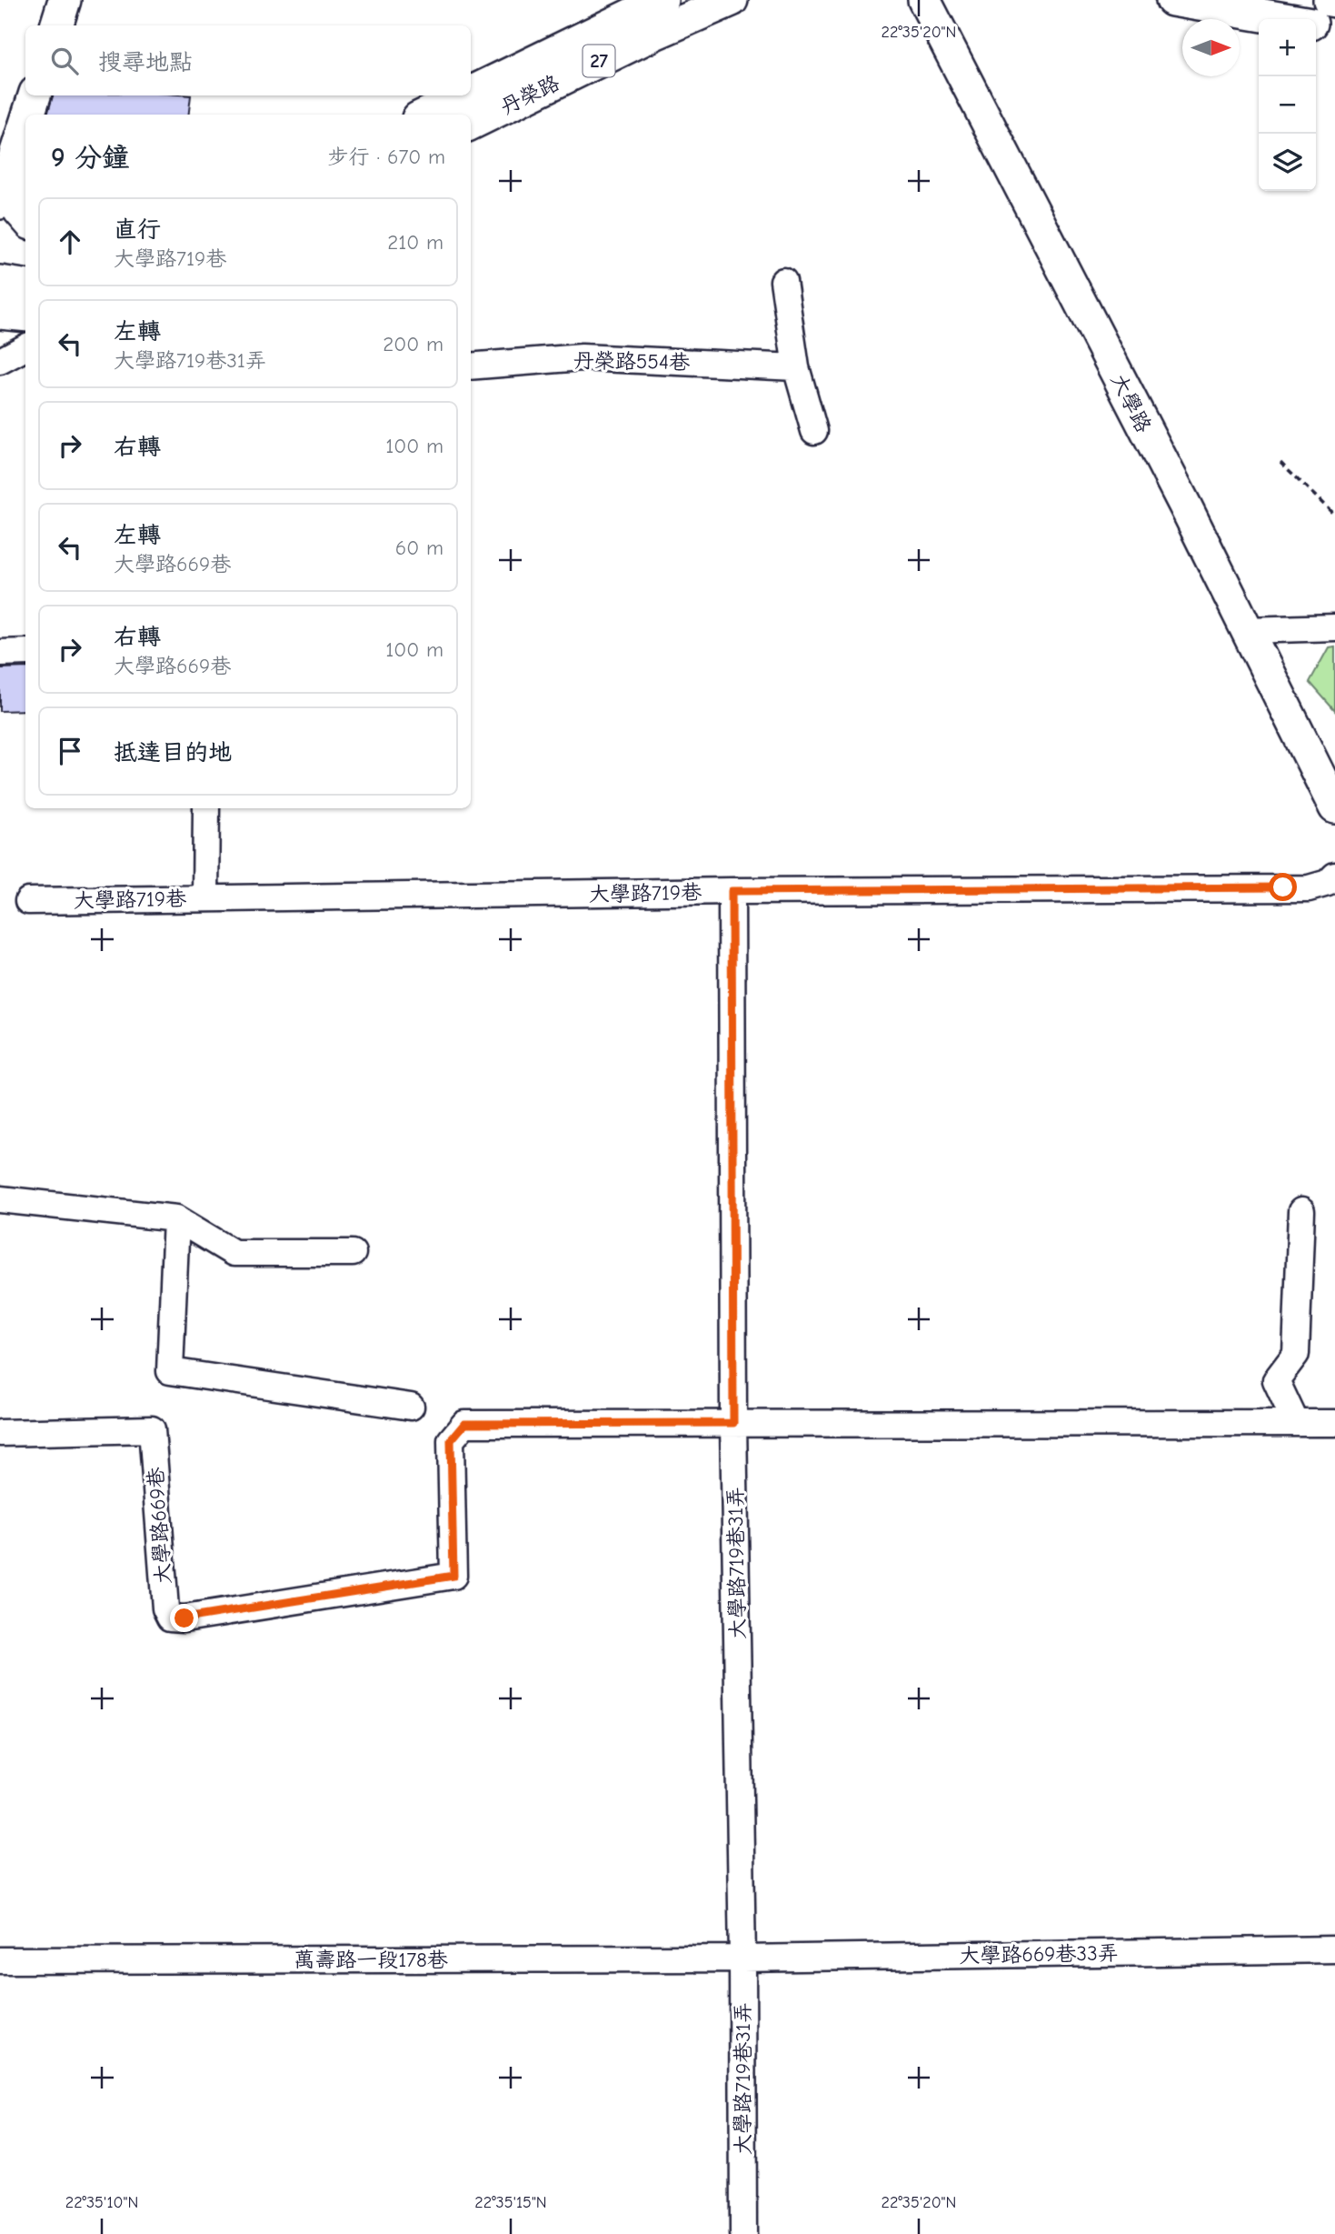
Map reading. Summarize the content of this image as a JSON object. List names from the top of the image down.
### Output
{
  "streets": {
    "main road": ["27", "丹榮路", "大學路"],
    "street": [
      "丹榮路554巷",
      "大學路719巷",
      "大學路669巷",
      "大學路719巷31弄",
      "大學路669巷33弄",
      "萬壽路一段178巷"
    ]
  },
  "crossings": [
    ["大學路719巷", "大學路719巷31弄"],
    ["大學路669巷", "大學路719巷31弄"],
    ["大學路719巷31弄", "大學路669巷33弄"],
    ["大學路719巷31弄", "萬壽路一段178巷"],
    ["大學路669巷33弄", "萬壽路一段178巷"]
  ],
  "north": "right",
  "page": {
    "map_buttons": ["+", "−"],
    "search": "搜尋地點",
    "heading": ["9 分鐘", "步行 · 670 m"],
    "list": [
      ["直行", "大學路719巷", "210 m"],
      ["左轉", "大學路719巷31弄", "200 m"],
      ["右轉", "100 m"],
      ["左轉", "大學路669巷", "60 m"],
      ["右轉", "大學路669巷", "100 m"],
      "抵達目的地"
    ]
  },
  "coordinates": ["22°35'20\"N", "22°35'10\"N", "22°35'15\"N"]
}
